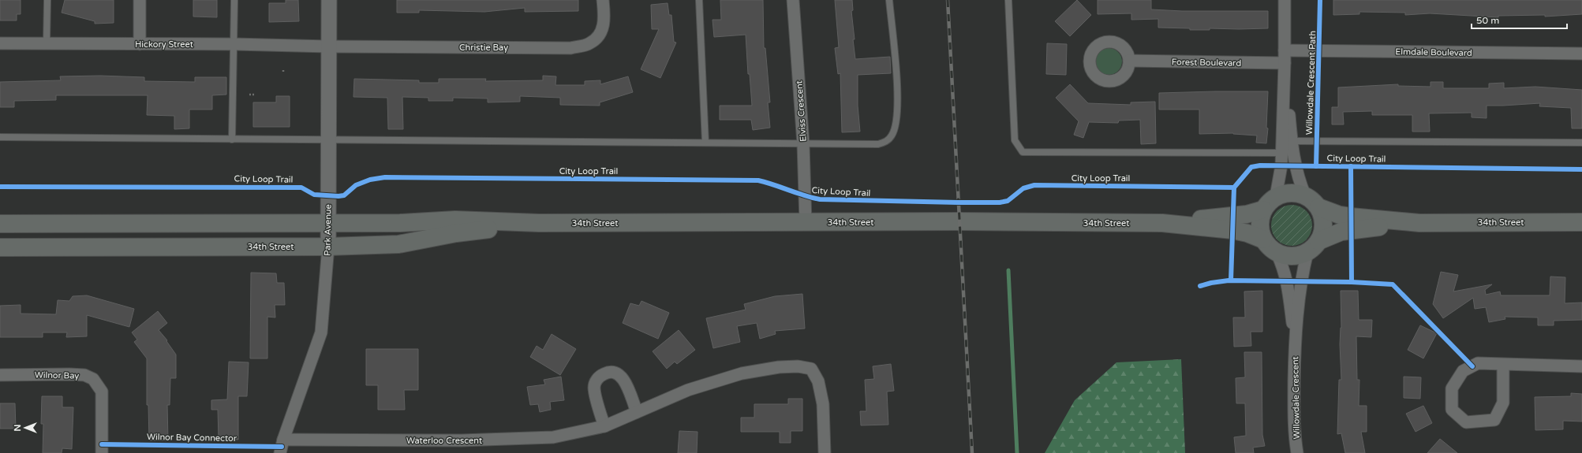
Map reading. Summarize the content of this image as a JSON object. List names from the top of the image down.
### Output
{
  "streets": {
    "main road": ["34th Street"],
    "street": [
      "Hickory Street",
      "Christie Bay",
      "Elmdale Boulevard",
      "Forest Boulevard",
      "Elviss Crescent",
      "Park Avenue",
      "Wilnor Bay",
      "Willowdale Crescent",
      "Waterloo Crescent"
    ],
    "cycle path": ["Willowdale Crescent Path", "City Loop Trail", "Wilnor Bay Connector"]
  },
  "crossings": [
    ["Hickory Street", "Christie Bay"],
    ["Hickory Street", "Park Avenue"],
    ["Christie Bay", "Park Avenue"],
    ["Elviss Crescent", "34th Street"],
    ["34th Street", "Park Avenue"],
    ["34th Street", "Willowdale Crescent"],
    ["Park Avenue", "Waterloo Crescent"]
  ],
  "scale_bar": "50 m",
  "north": "left"
}
